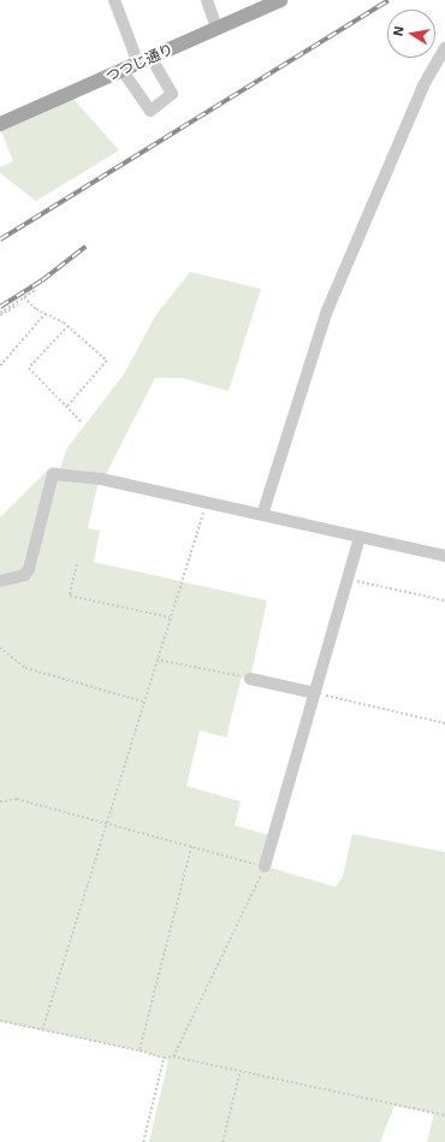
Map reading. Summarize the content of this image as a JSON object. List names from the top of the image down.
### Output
{
  "streets": {
    "main road": ["つつじ通り"]
  },
  "north": "left"
}
